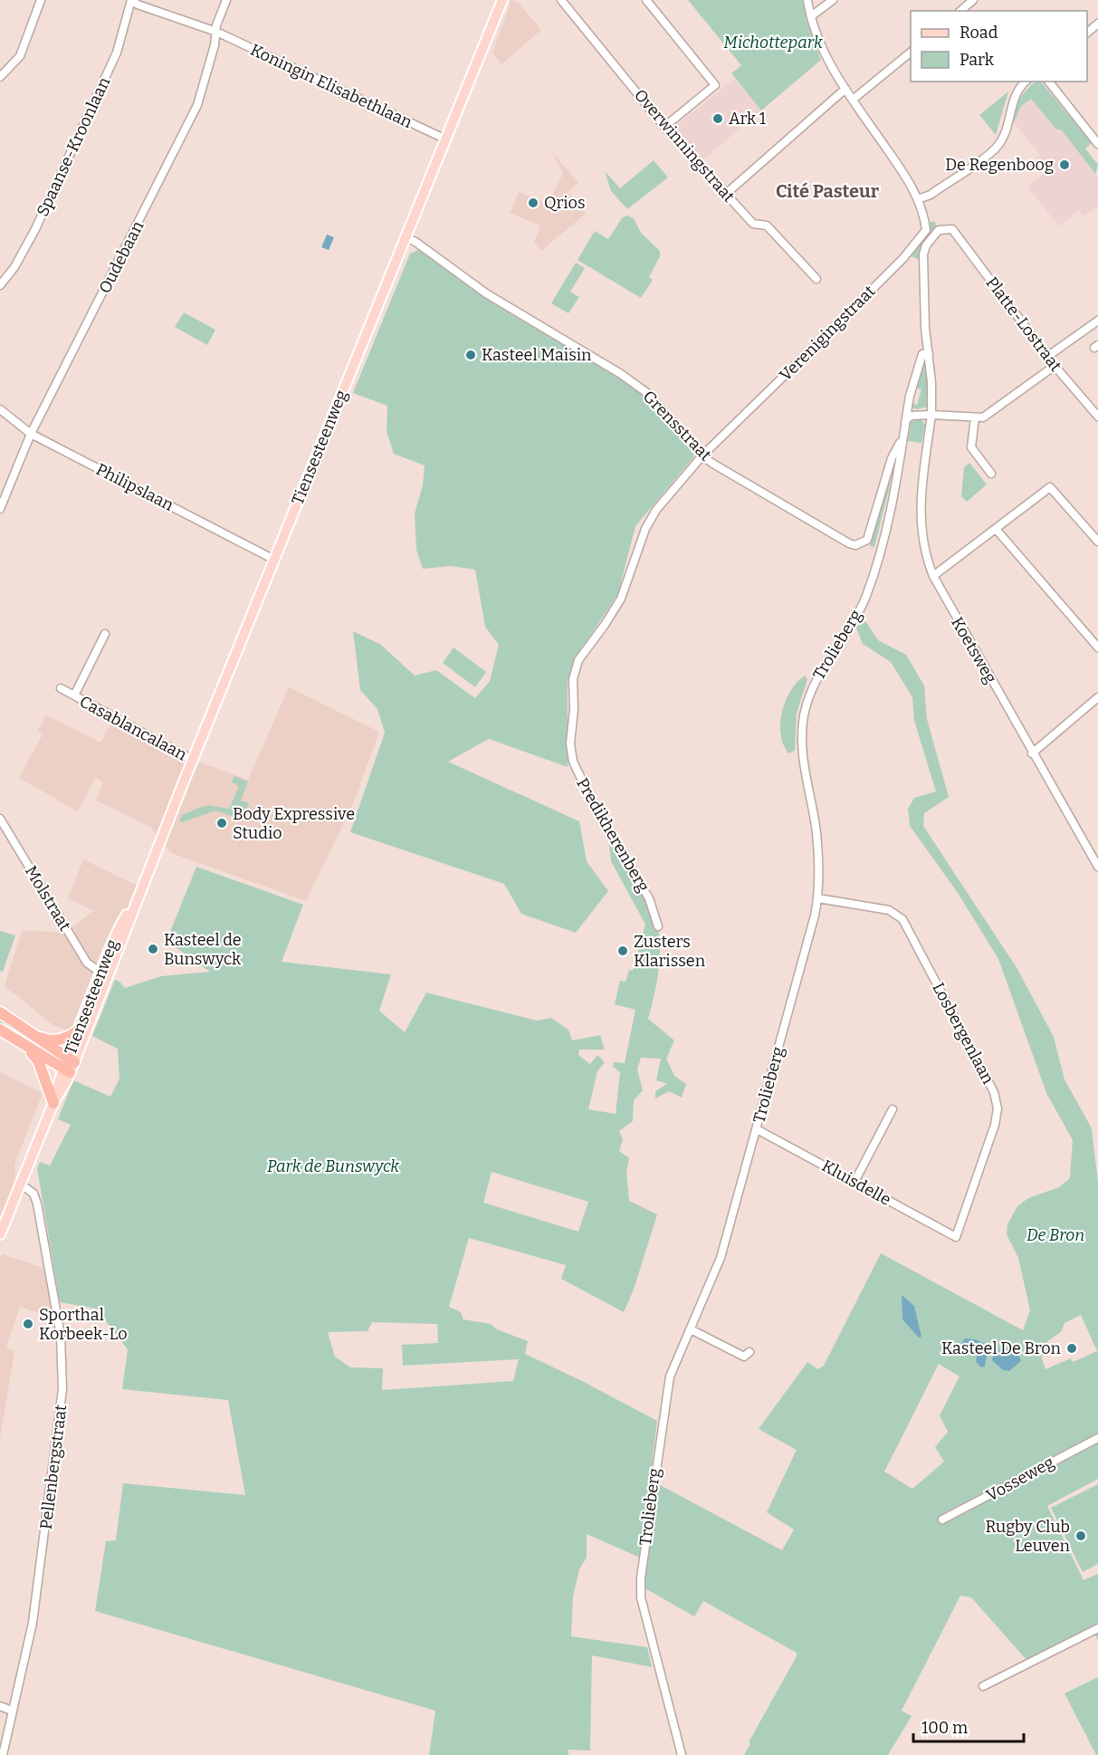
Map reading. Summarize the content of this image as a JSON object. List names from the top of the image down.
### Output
{
  "streets": {
    "main road": ["Tiensesteenweg"],
    "street": [
      "Koningin Elisabethlaan",
      "Overwinningstraat",
      "Spaanse-Kroonlaan",
      "Oudebaan",
      "Platte-Lostraat",
      "Verenigingstraat",
      "Grensstraat",
      "Philipslaan",
      "Trolieberg",
      "Koetsweg",
      "Casablancalaan",
      "Predikherenberg",
      "Molstraat",
      "Losbergenlaan",
      "Kluisdelle",
      "Pellenbergstraat",
      "Vosseweg"
    ]
  },
  "crossings": [
    ["Koningin Elisabethlaan", "Spaanse-Kroonlaan"],
    ["Koningin Elisabethlaan", "Oudebaan"],
    ["Koningin Elisabethlaan", "Tiensesteenweg"],
    ["Oudebaan", "Philipslaan"],
    ["Platte-Lostraat", "Koetsweg"],
    ["Verenigingstraat", "Grensstraat"],
    ["Verenigingstraat", "Predikherenberg"],
    ["Grensstraat", "Tiensesteenweg"],
    ["Grensstraat", "Trolieberg"],
    ["Grensstraat", "Koetsweg"],
    ["Grensstraat", "Predikherenberg"],
    ["Tiensesteenweg", "Philipslaan"],
    ["Tiensesteenweg", "Casablancalaan"],
    ["Tiensesteenweg", "Molstraat"],
    ["Tiensesteenweg", "Pellenbergstraat"],
    ["Trolieberg", "Losbergenlaan"],
    ["Trolieberg", "Kluisdelle"],
    ["Losbergenlaan", "Kluisdelle"]
  ],
  "districts": ["Cité Pasteur"],
  "parks": ["Michottepark", "Park de Bunswyck", "De Bron"],
  "places": [
    "Ark 1",
    "De Regenboog",
    "Qrios",
    "Kasteel Maisin",
    "Body Expressive Studio",
    "Kasteel de Bunswyck",
    "Zusters Klarissen",
    "Sporthal Korbeek-Lo",
    "Kasteel De Bron",
    "Rugby Club Leuven"
  ],
  "legend": ["Road", "Park"],
  "scale_bar": "100 m"
}
